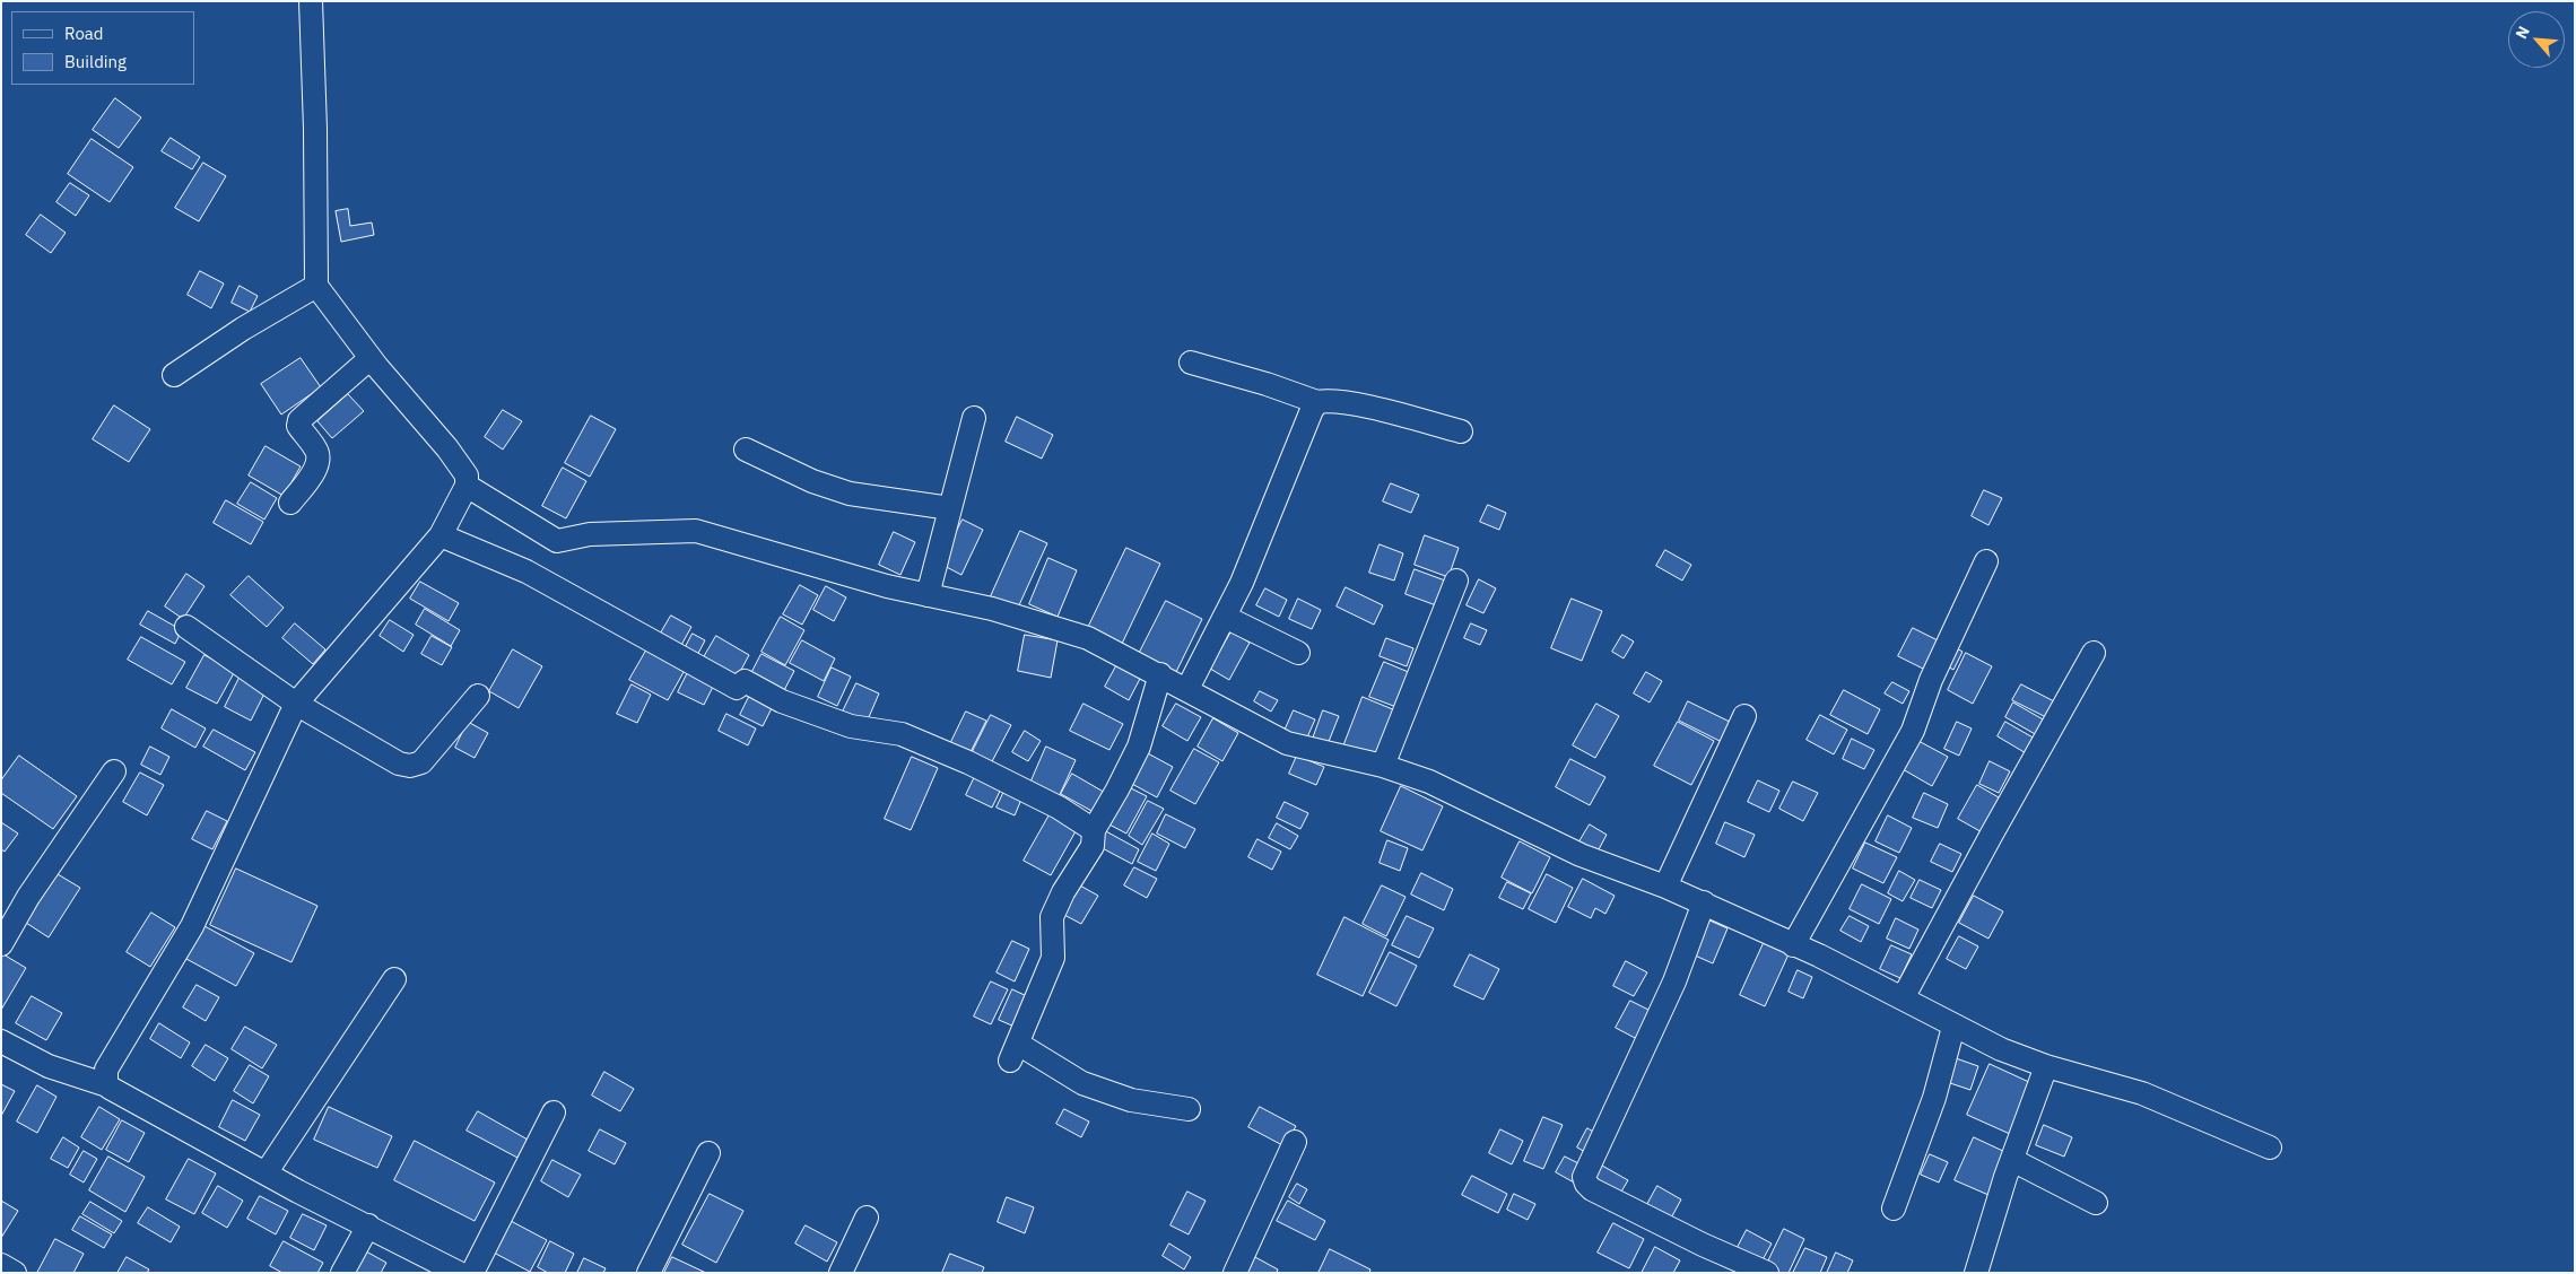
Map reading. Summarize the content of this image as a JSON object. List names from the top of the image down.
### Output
{
  "legend": ["Road", "Building"],
  "north": "top left"
}
